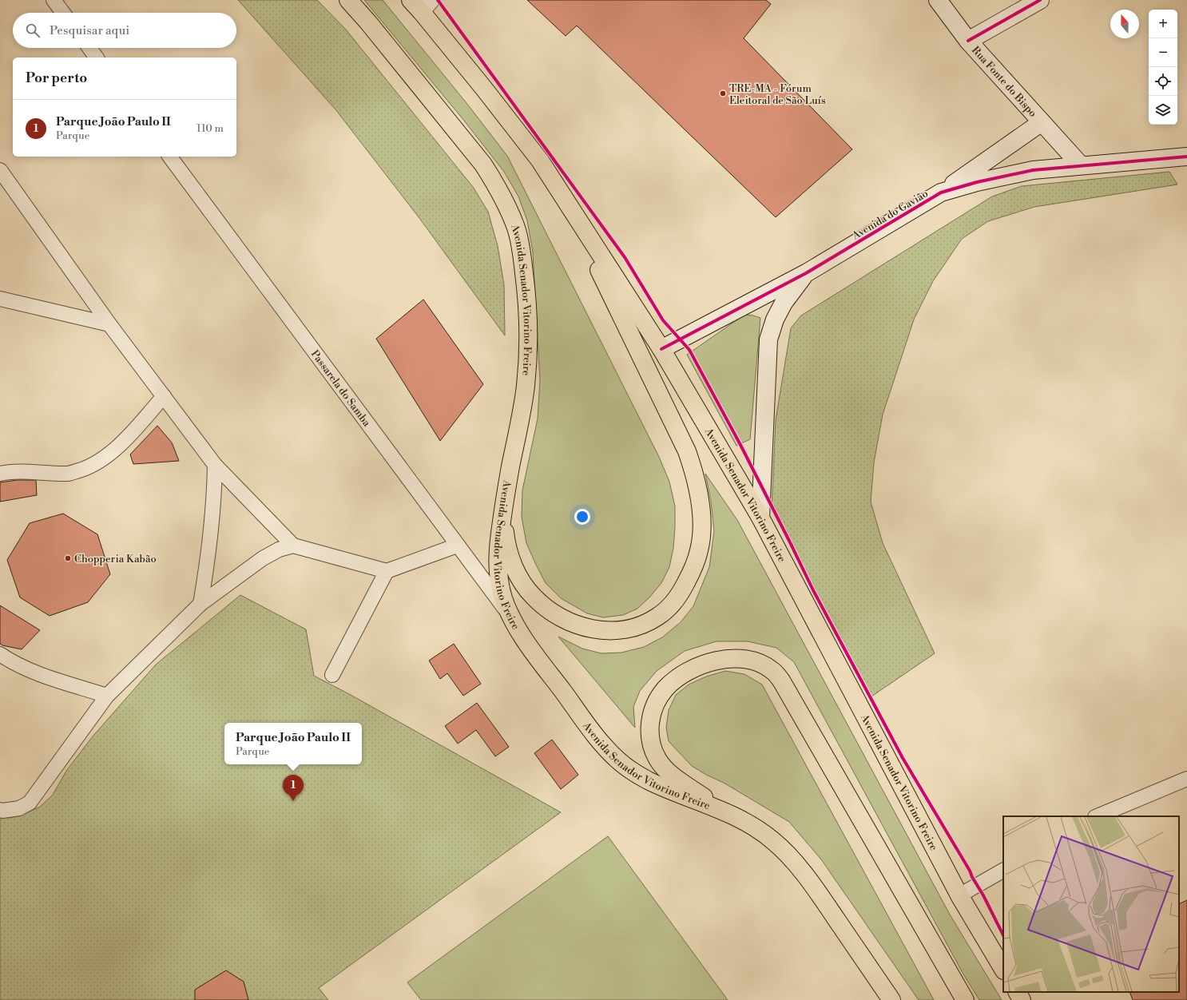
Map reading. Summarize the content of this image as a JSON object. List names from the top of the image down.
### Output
{
  "streets": {
    "main road": ["Avenida Senador Vitorino Freire"],
    "street": ["Rua Fonte do Bispo", "Avenida do Gavião"],
    "lane": ["Passarela do Samba"]
  },
  "crossings": [
    ["Rua Fonte do Bispo", "Avenida do Gavião"],
    ["Avenida do Gavião", "Avenida Senador Vitorino Freire"],
    ["Avenida Senador Vitorino Freire", "Passarela do Samba"]
  ],
  "places": ["TRE-MA - Fórum Eleitoral de São Luís", "Chopperia Kabão"],
  "north": "top",
  "page": {
    "map_buttons": ["+", "−"],
    "search": "Pesquisar aqui",
    "heading": "Por perto",
    "list": [
      {
        "mark": "1",
        "name": "Parque João Paulo II",
        "note": "Parque",
        "value": "110 m"
      }
    ],
    "popup": ["Parque João Paulo II", "Parque"],
    "pins": "1"
  }
}
